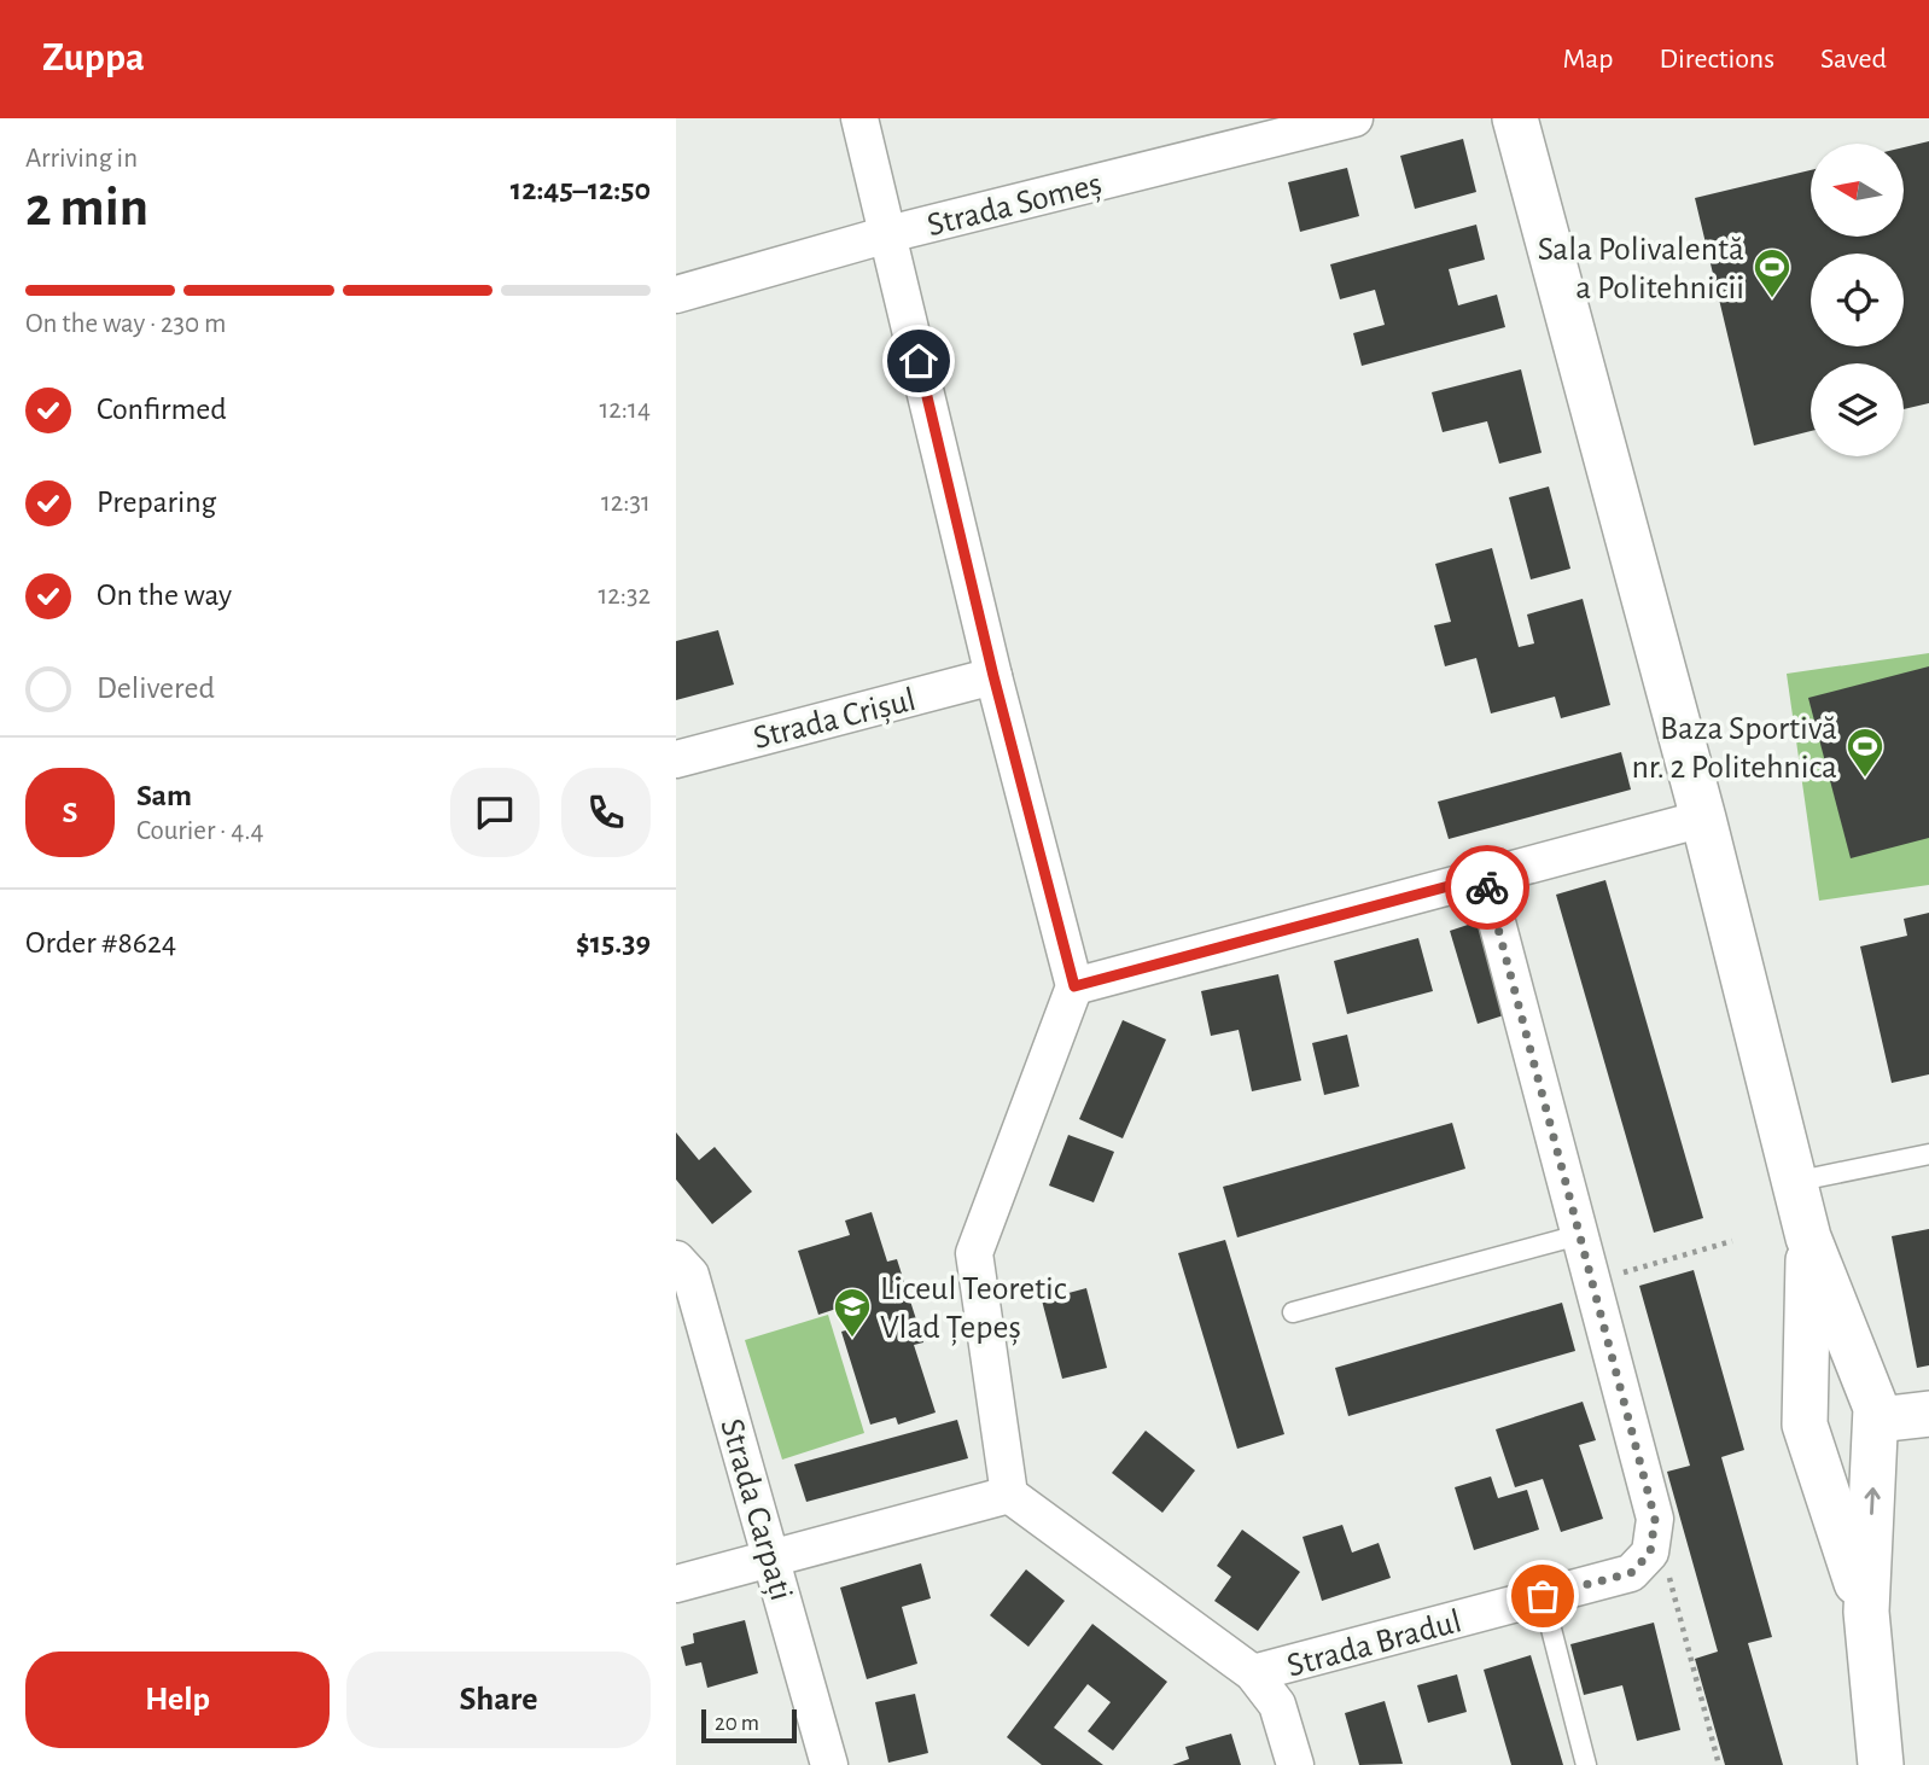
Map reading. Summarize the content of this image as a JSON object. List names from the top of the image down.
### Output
{
  "streets": {
    "street": [
      "Strada Someș",
      "Strada Crișul",
      "Strada Carpați",
      "Strada Bradul"
    ]
  },
  "places": {
    "sports": ["Sala Polivalentă a Politehnicii", "Baza Sportivă nr. 2 Politehnica"],
    "school or university": ["Liceul Teoretic Vlad Țepeș"]
  },
  "scale_bar": "20 m",
  "north": "left",
  "page": {
    "header": "Zuppa",
    "nav": ["Map", "Directions", "Saved"],
    "heading": ["2 min", "Arriving in", "12:45–12:50"],
    "panel": [
      "Sam",
      "Courier · 4.4",
      "Order #8624",
      "$15.39"
    ],
    "bar": "On the way · 230 m",
    "list": [
      ["Confirmed", "12:14"],
      ["Preparing", "12:31"],
      ["On the way", "12:32"],
      "Delivered"
    ],
    "round": "S",
    "buttons": ["Help", "Share"],
    "scale": "20 m"
  }
}
